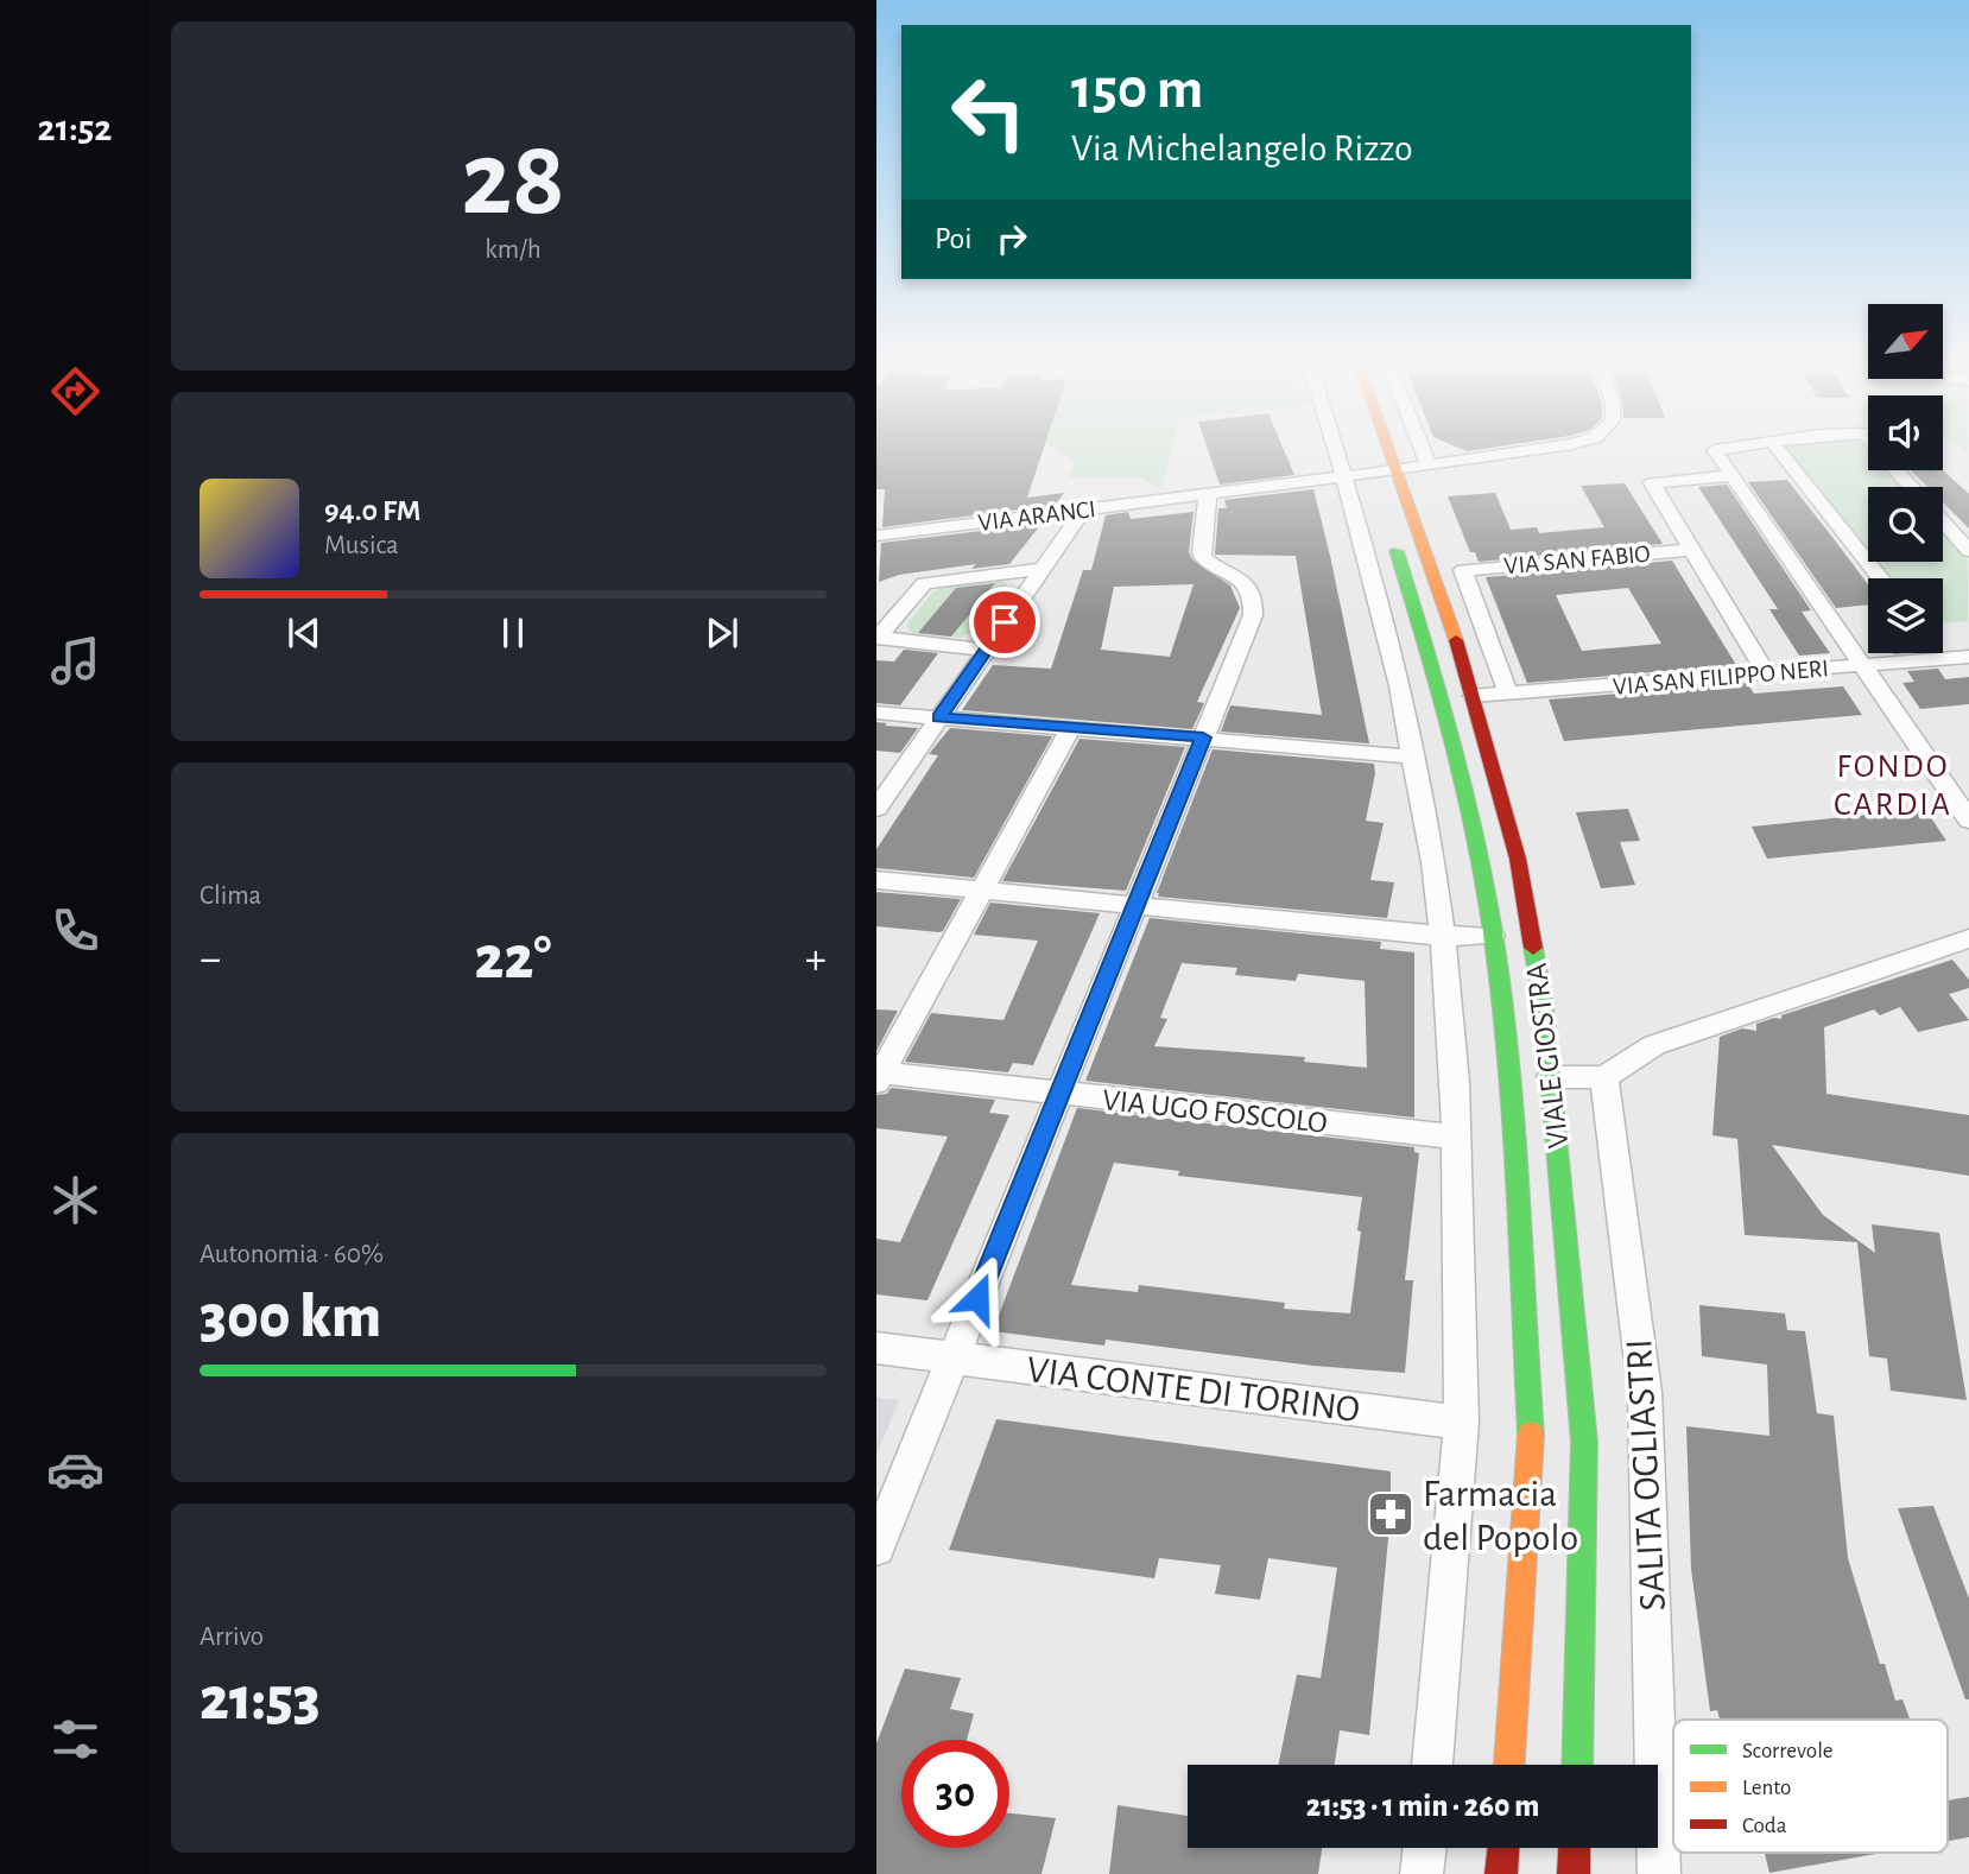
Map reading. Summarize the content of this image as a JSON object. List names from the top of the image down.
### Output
{
  "streets": {
    "main road": ["VIALE GIOSTRA"],
    "street": [
      "VIA ARANCI",
      "VIA SAN FABIO",
      "VIA SAN FILIPPO NERI",
      "VIA UGO FOSCOLO",
      "VIA CONTE DI TORINO",
      "SALITA OGLIASTRI"
    ]
  },
  "crossings": [
    ["VIA ARANCI", "VIALE GIOSTRA"],
    ["VIA SAN FABIO", "VIA SAN FILIPPO NERI"],
    ["VIA SAN FILIPPO NERI", "VIALE GIOSTRA"]
  ],
  "districts": ["FONDO CARDIA"],
  "places": {
    "pharmacy": ["Farmacia del Popolo"]
  },
  "legend": ["Scorrevole", "Lento", "Coda"],
  "north": "top right",
  "page": {
    "tabs": "21:52",
    "tile": [
      ["28", "km/h"],
      "Clima",
      ["Autonomia · 60%", "300 km"],
      ["Arrivo", "21:53"]
    ],
    "turn": ["150 m", "Via Michelangelo Rizzo"],
    "then": "Poi",
    "song": ["94.0 FM", "Musica"],
    "heat": ["−", "22°", "+"],
    "limit": "30",
    "trip": "21:53 · 1 min · 260 m"
  }
}
